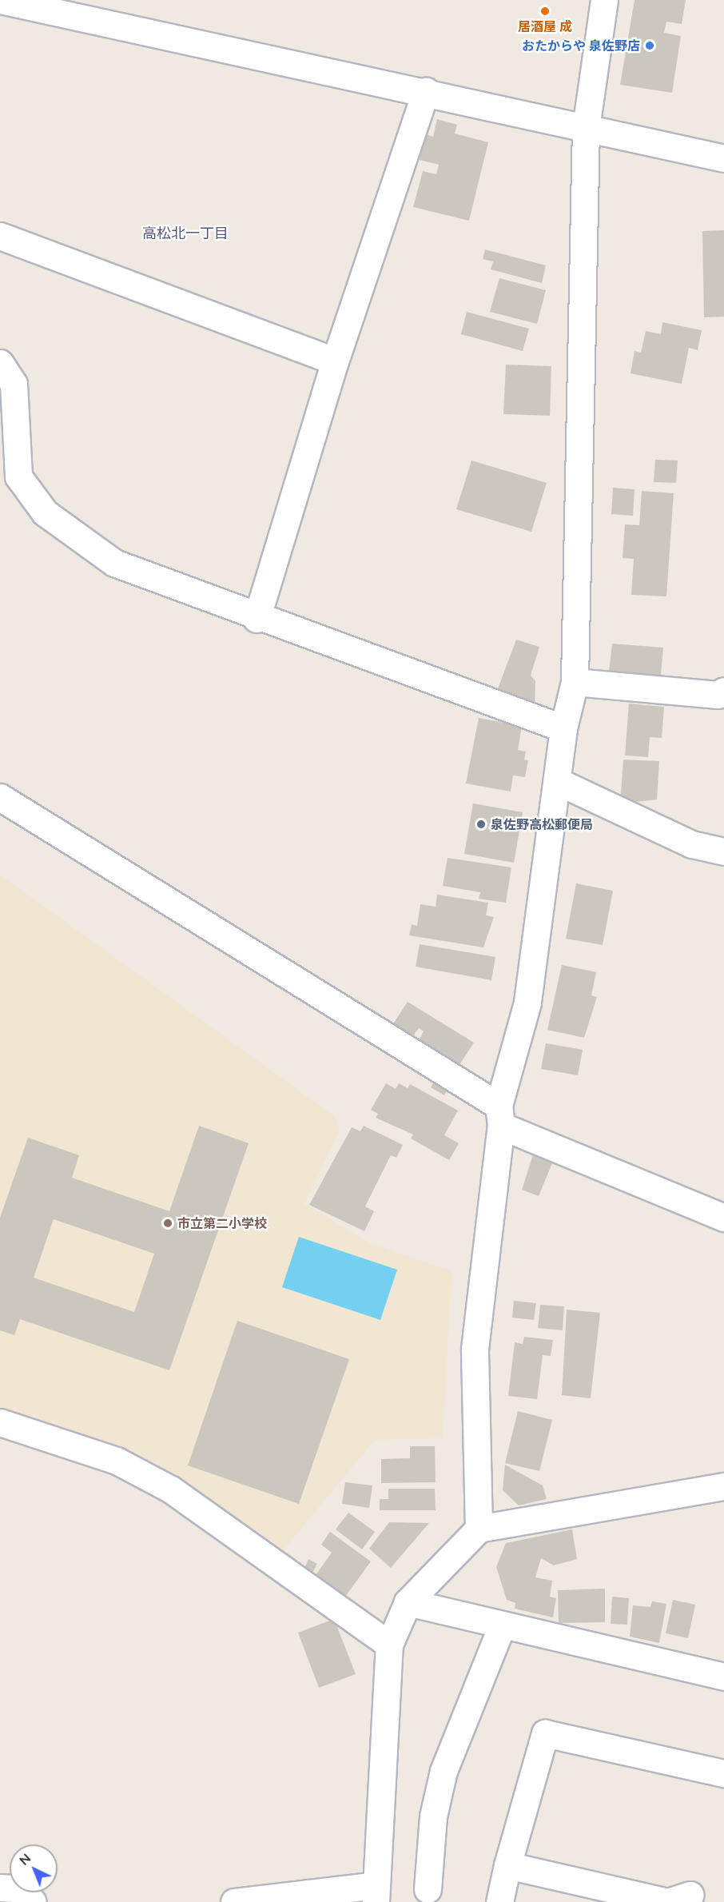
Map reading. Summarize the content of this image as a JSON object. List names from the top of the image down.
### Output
{
  "districts": ["高松北一丁目"],
  "places": [
    "居酒屋 成",
    "おたからや 泉佐野店",
    "泉佐野高松郵便局",
    "市立第二小学校"
  ],
  "north": "top left"
}
